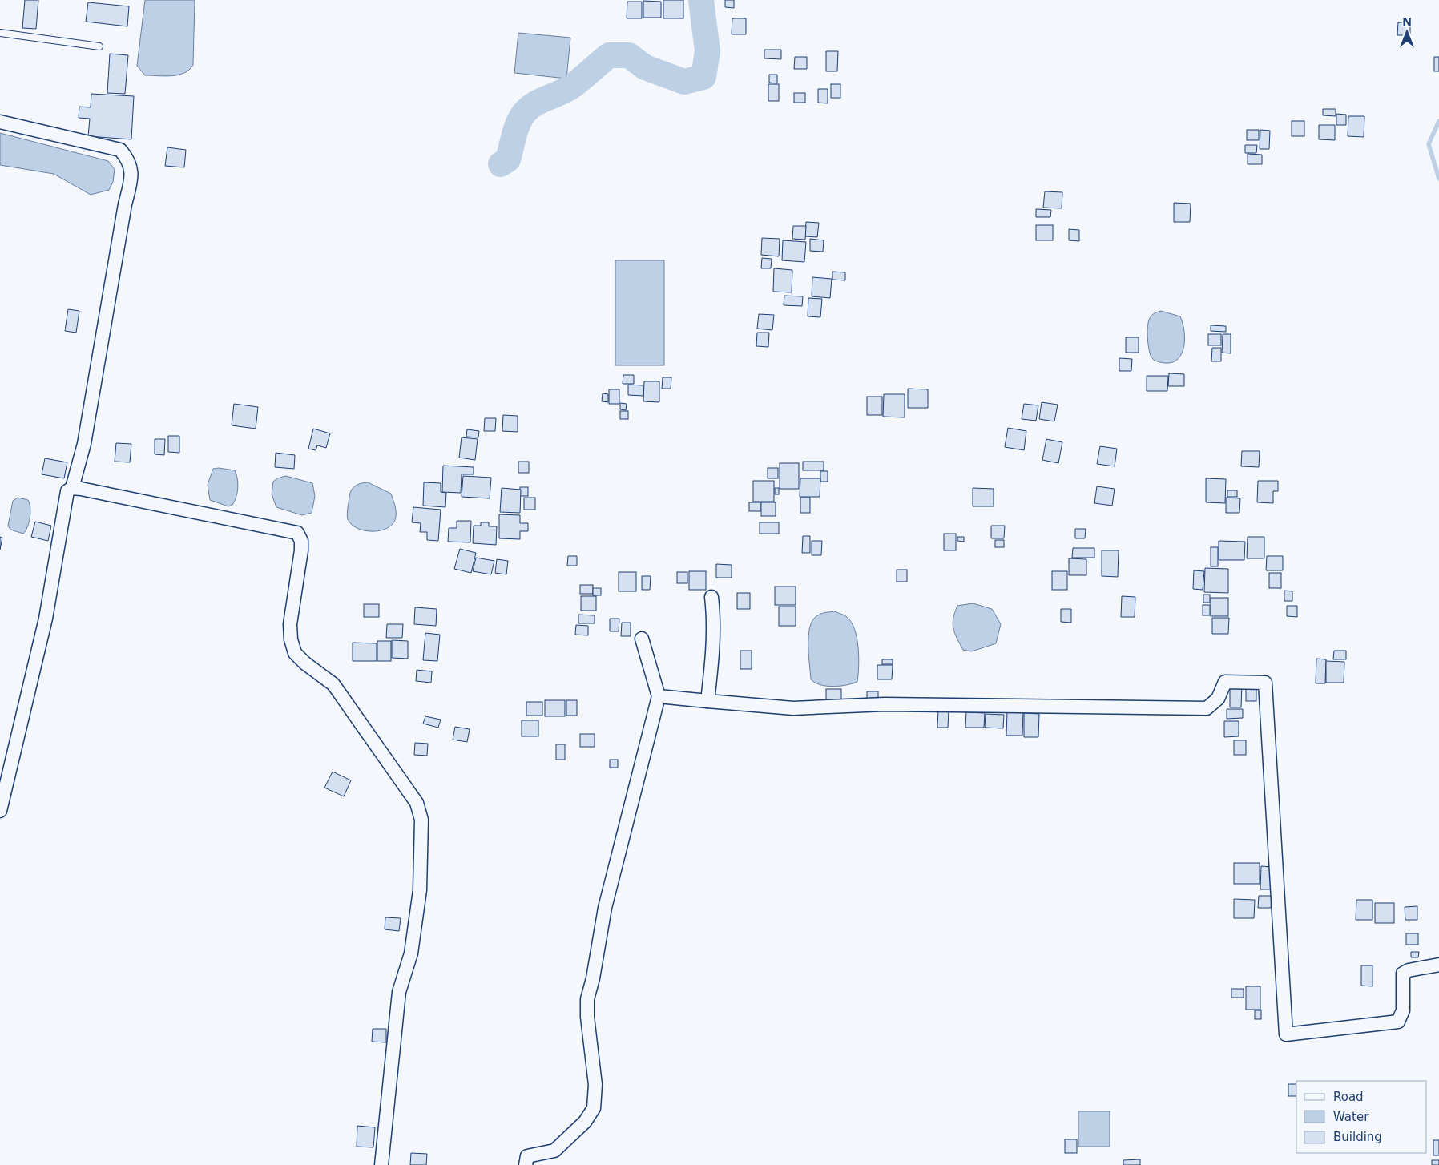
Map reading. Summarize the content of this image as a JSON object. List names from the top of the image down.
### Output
{
  "legend": ["Road", "Water", "Building"],
  "north": "top"
}
